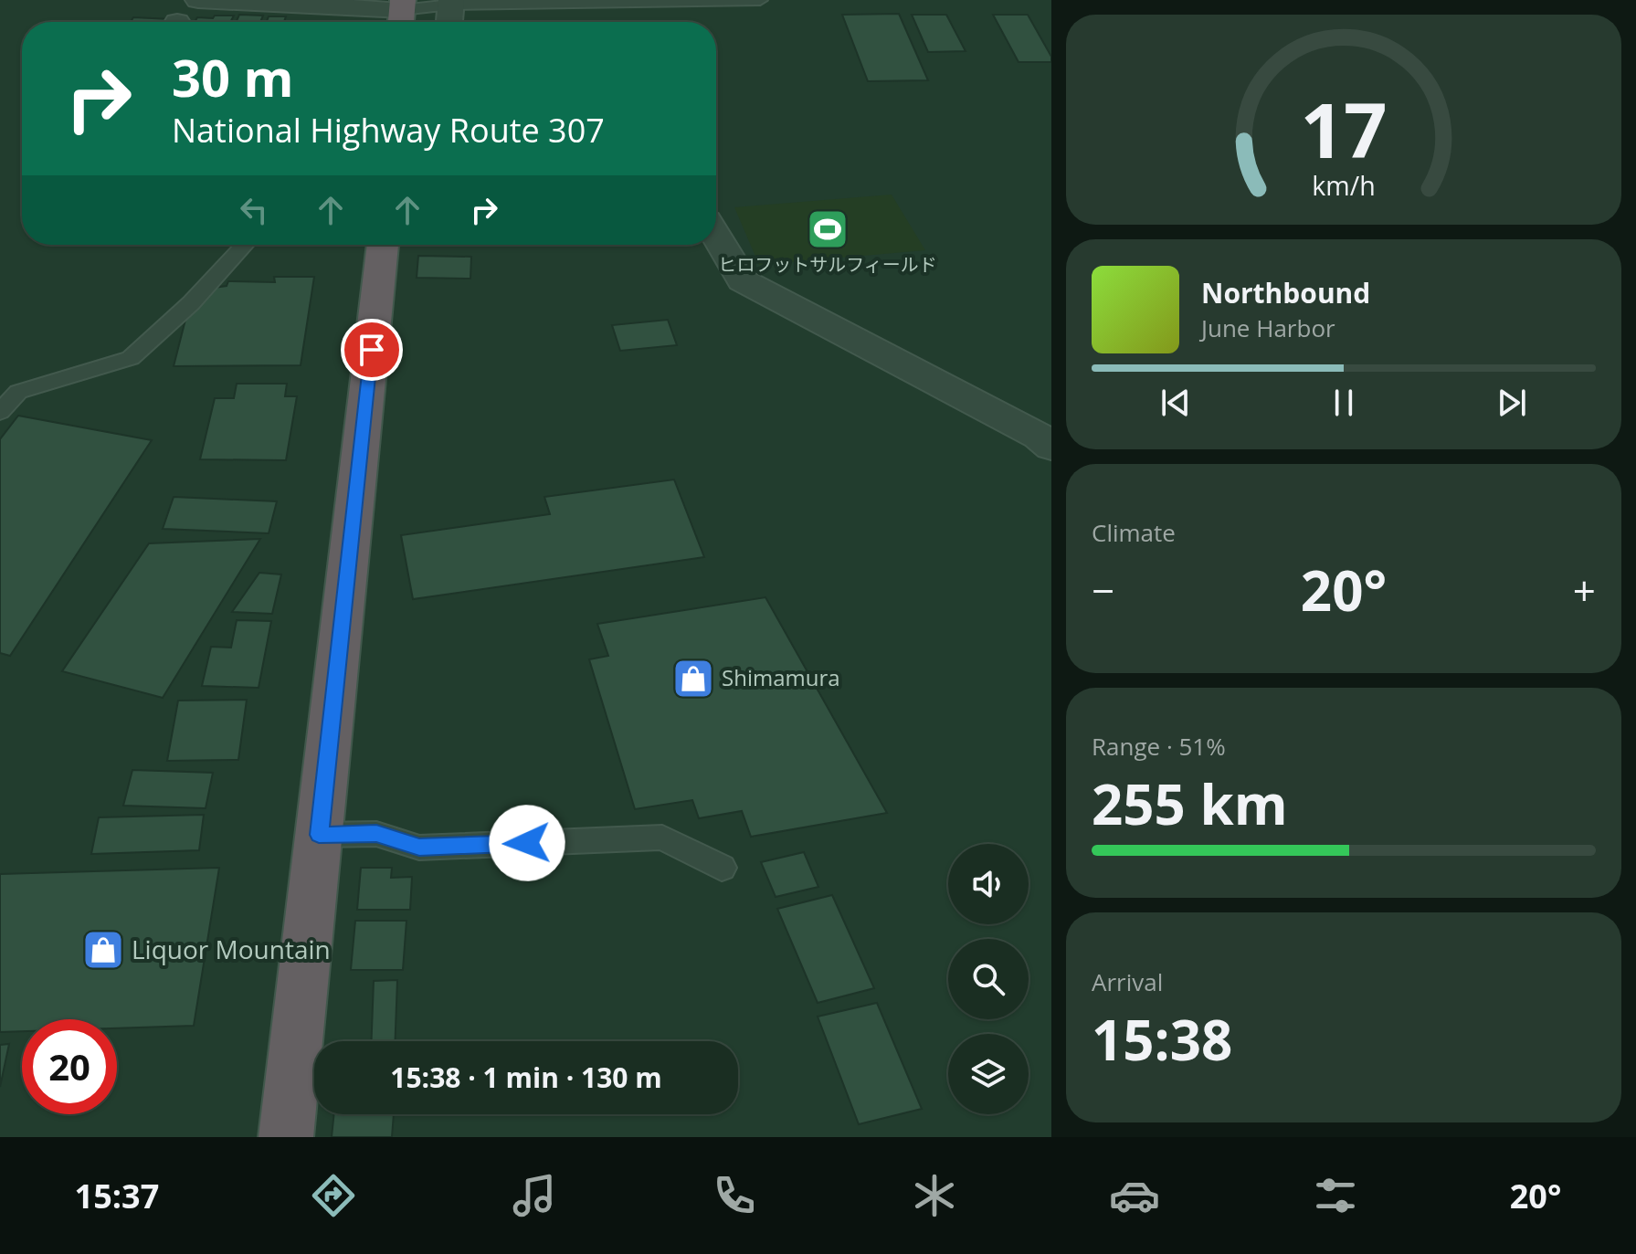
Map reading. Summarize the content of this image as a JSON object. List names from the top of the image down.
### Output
{
  "places": {
    "sports": ["ヒロフットサルフィールド"],
    "shop": ["Shimamura", "Liquor Mountain"]
  },
  "page": {
    "turn": ["30 m", "National Highway Route 307"],
    "song": ["Northbound", "June Harbor"],
    "tile": [
      "Climate",
      ["Range · 51%", "255 km"],
      ["Arrival", "15:38"]
    ],
    "heat": ["−", "20°", "+"],
    "limit": "20",
    "trip": "15:38 · 1 min · 130 m",
    "tabs": ["15:37", "20°"],
    "gauge": ["17", "km/h"]
  }
}
